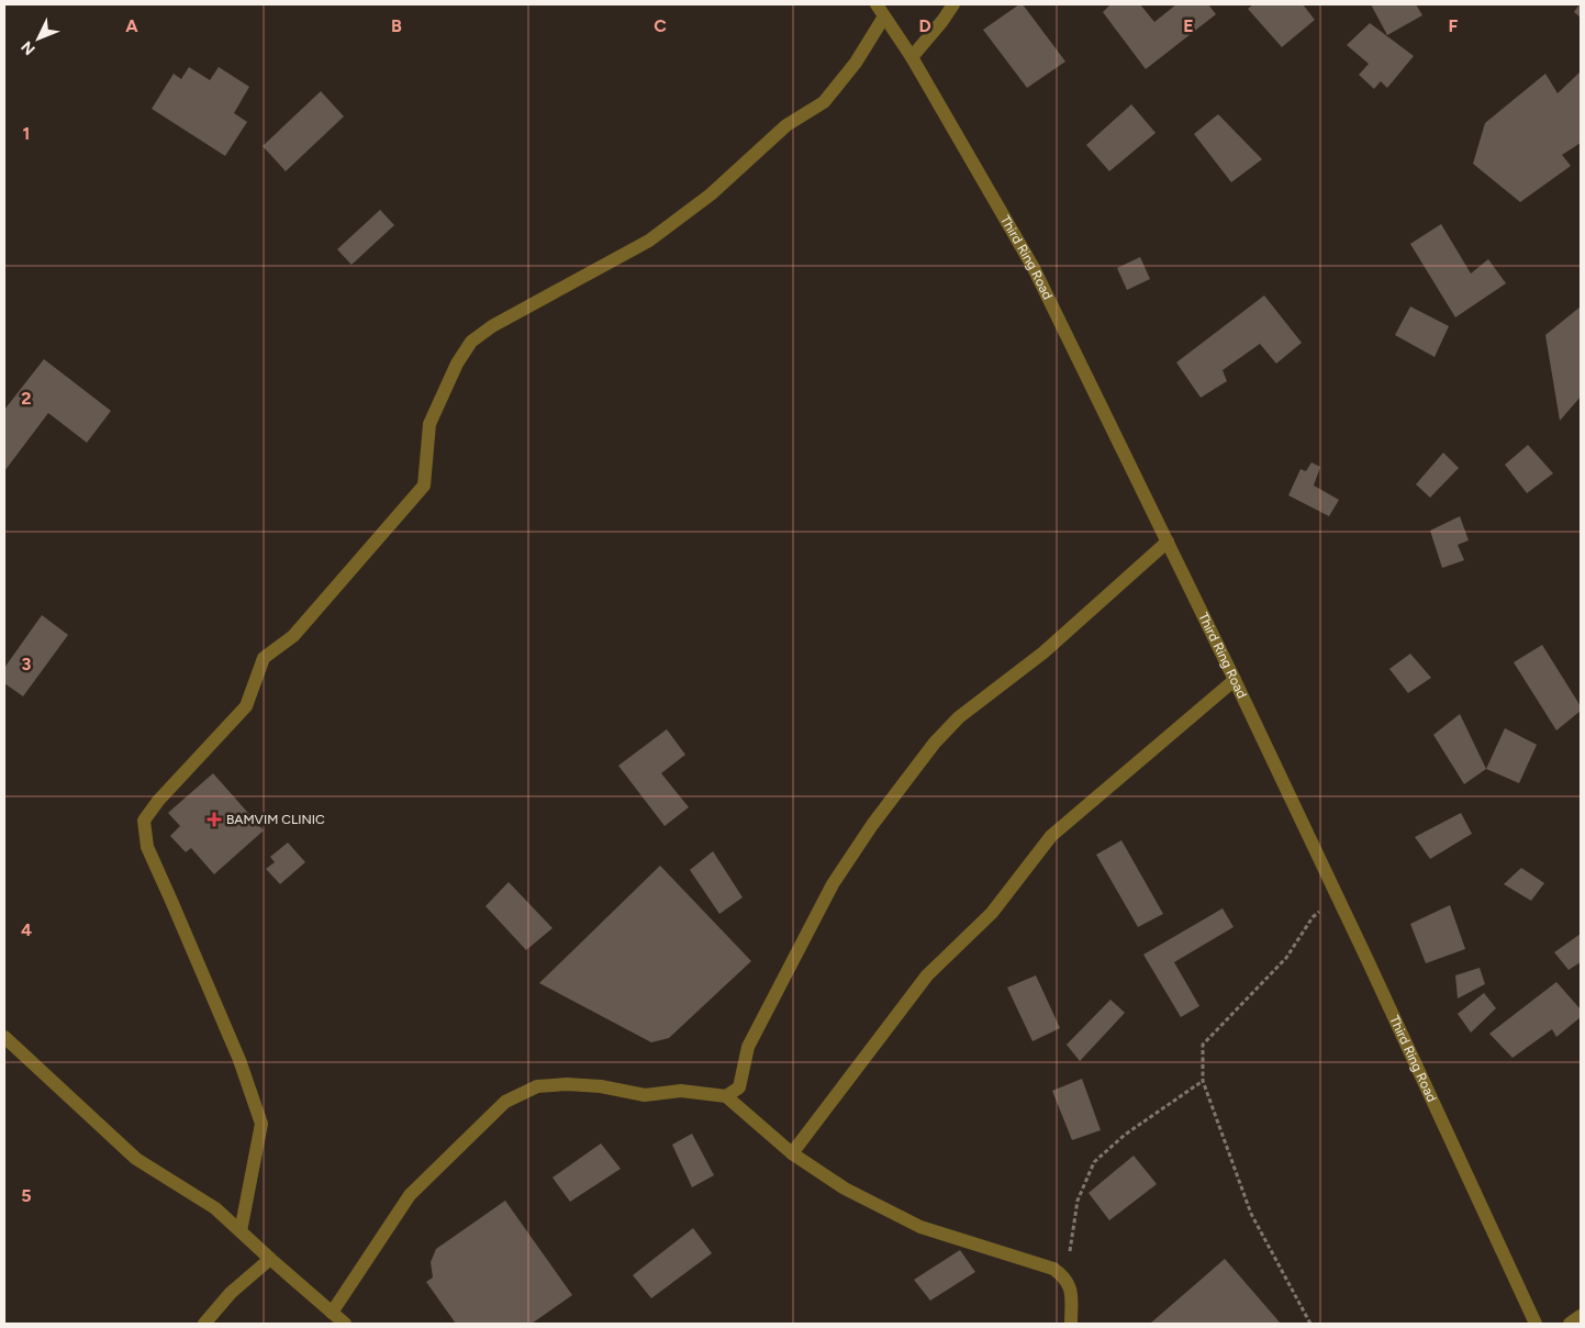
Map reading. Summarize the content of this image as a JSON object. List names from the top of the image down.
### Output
{
  "streets": {
    "street": ["Third Ring Road"]
  },
  "places": {
    "health": ["BAMVIM CLINIC"]
  },
  "north": "bottom left",
  "grid": {
    "columns": [
      "A",
      "B",
      "C",
      "D",
      "E",
      "F"
    ],
    "rows": [
      "1",
      "2",
      "3",
      "4",
      "5"
    ]
  }
}
